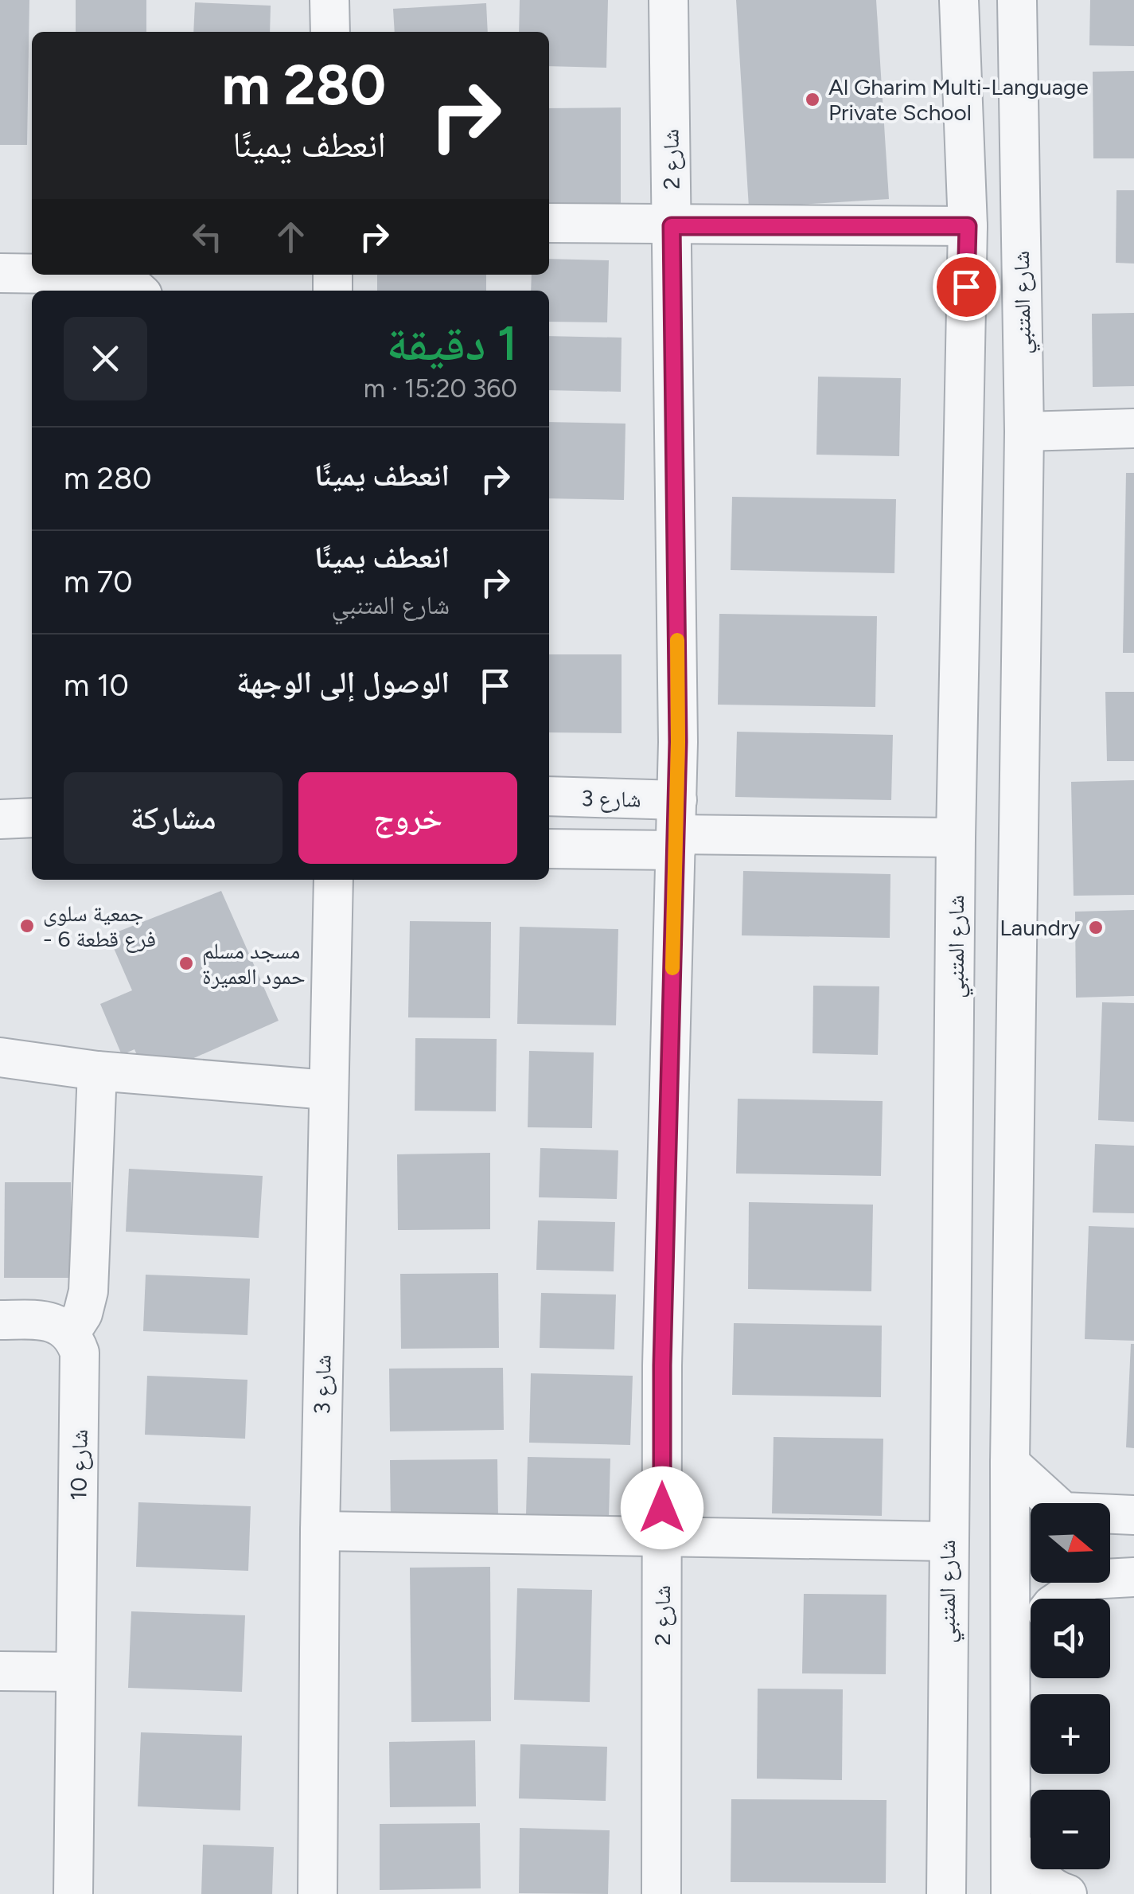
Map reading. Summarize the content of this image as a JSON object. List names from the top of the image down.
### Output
{
  "streets": {
    "street": [
      "شارع 2",
      "شارع المتنبي",
      "شارع 3",
      "شارع 10"
    ]
  },
  "crossings": [
    ["شارع 2", "شارع 3"]
  ],
  "places": [
    "Al Gharim Multi-Language Private School",
    "جمعية سلوى - فرع قطعة 6",
    "Laundry",
    "مسجد مسلم حمود العميرة"
  ],
  "north": "right",
  "page": {
    "turn": ["280 m", "انعطف يمينًا"],
    "heading": ["1 دقيقة", "360 m · 15:20"],
    "list": [
      {
        "name": "انعطف يمينًا",
        "value": "280 m"
      },
      {
        "name": "انعطف يمينًا",
        "note": "شارع المتنبي",
        "value": "70 m"
      },
      {
        "name": "الوصول إلى الوجهة",
        "value": "10 m"
      }
    ],
    "buttons": ["خروج", "مشاركة"],
    "map_buttons": ["+", "−"]
  }
}
